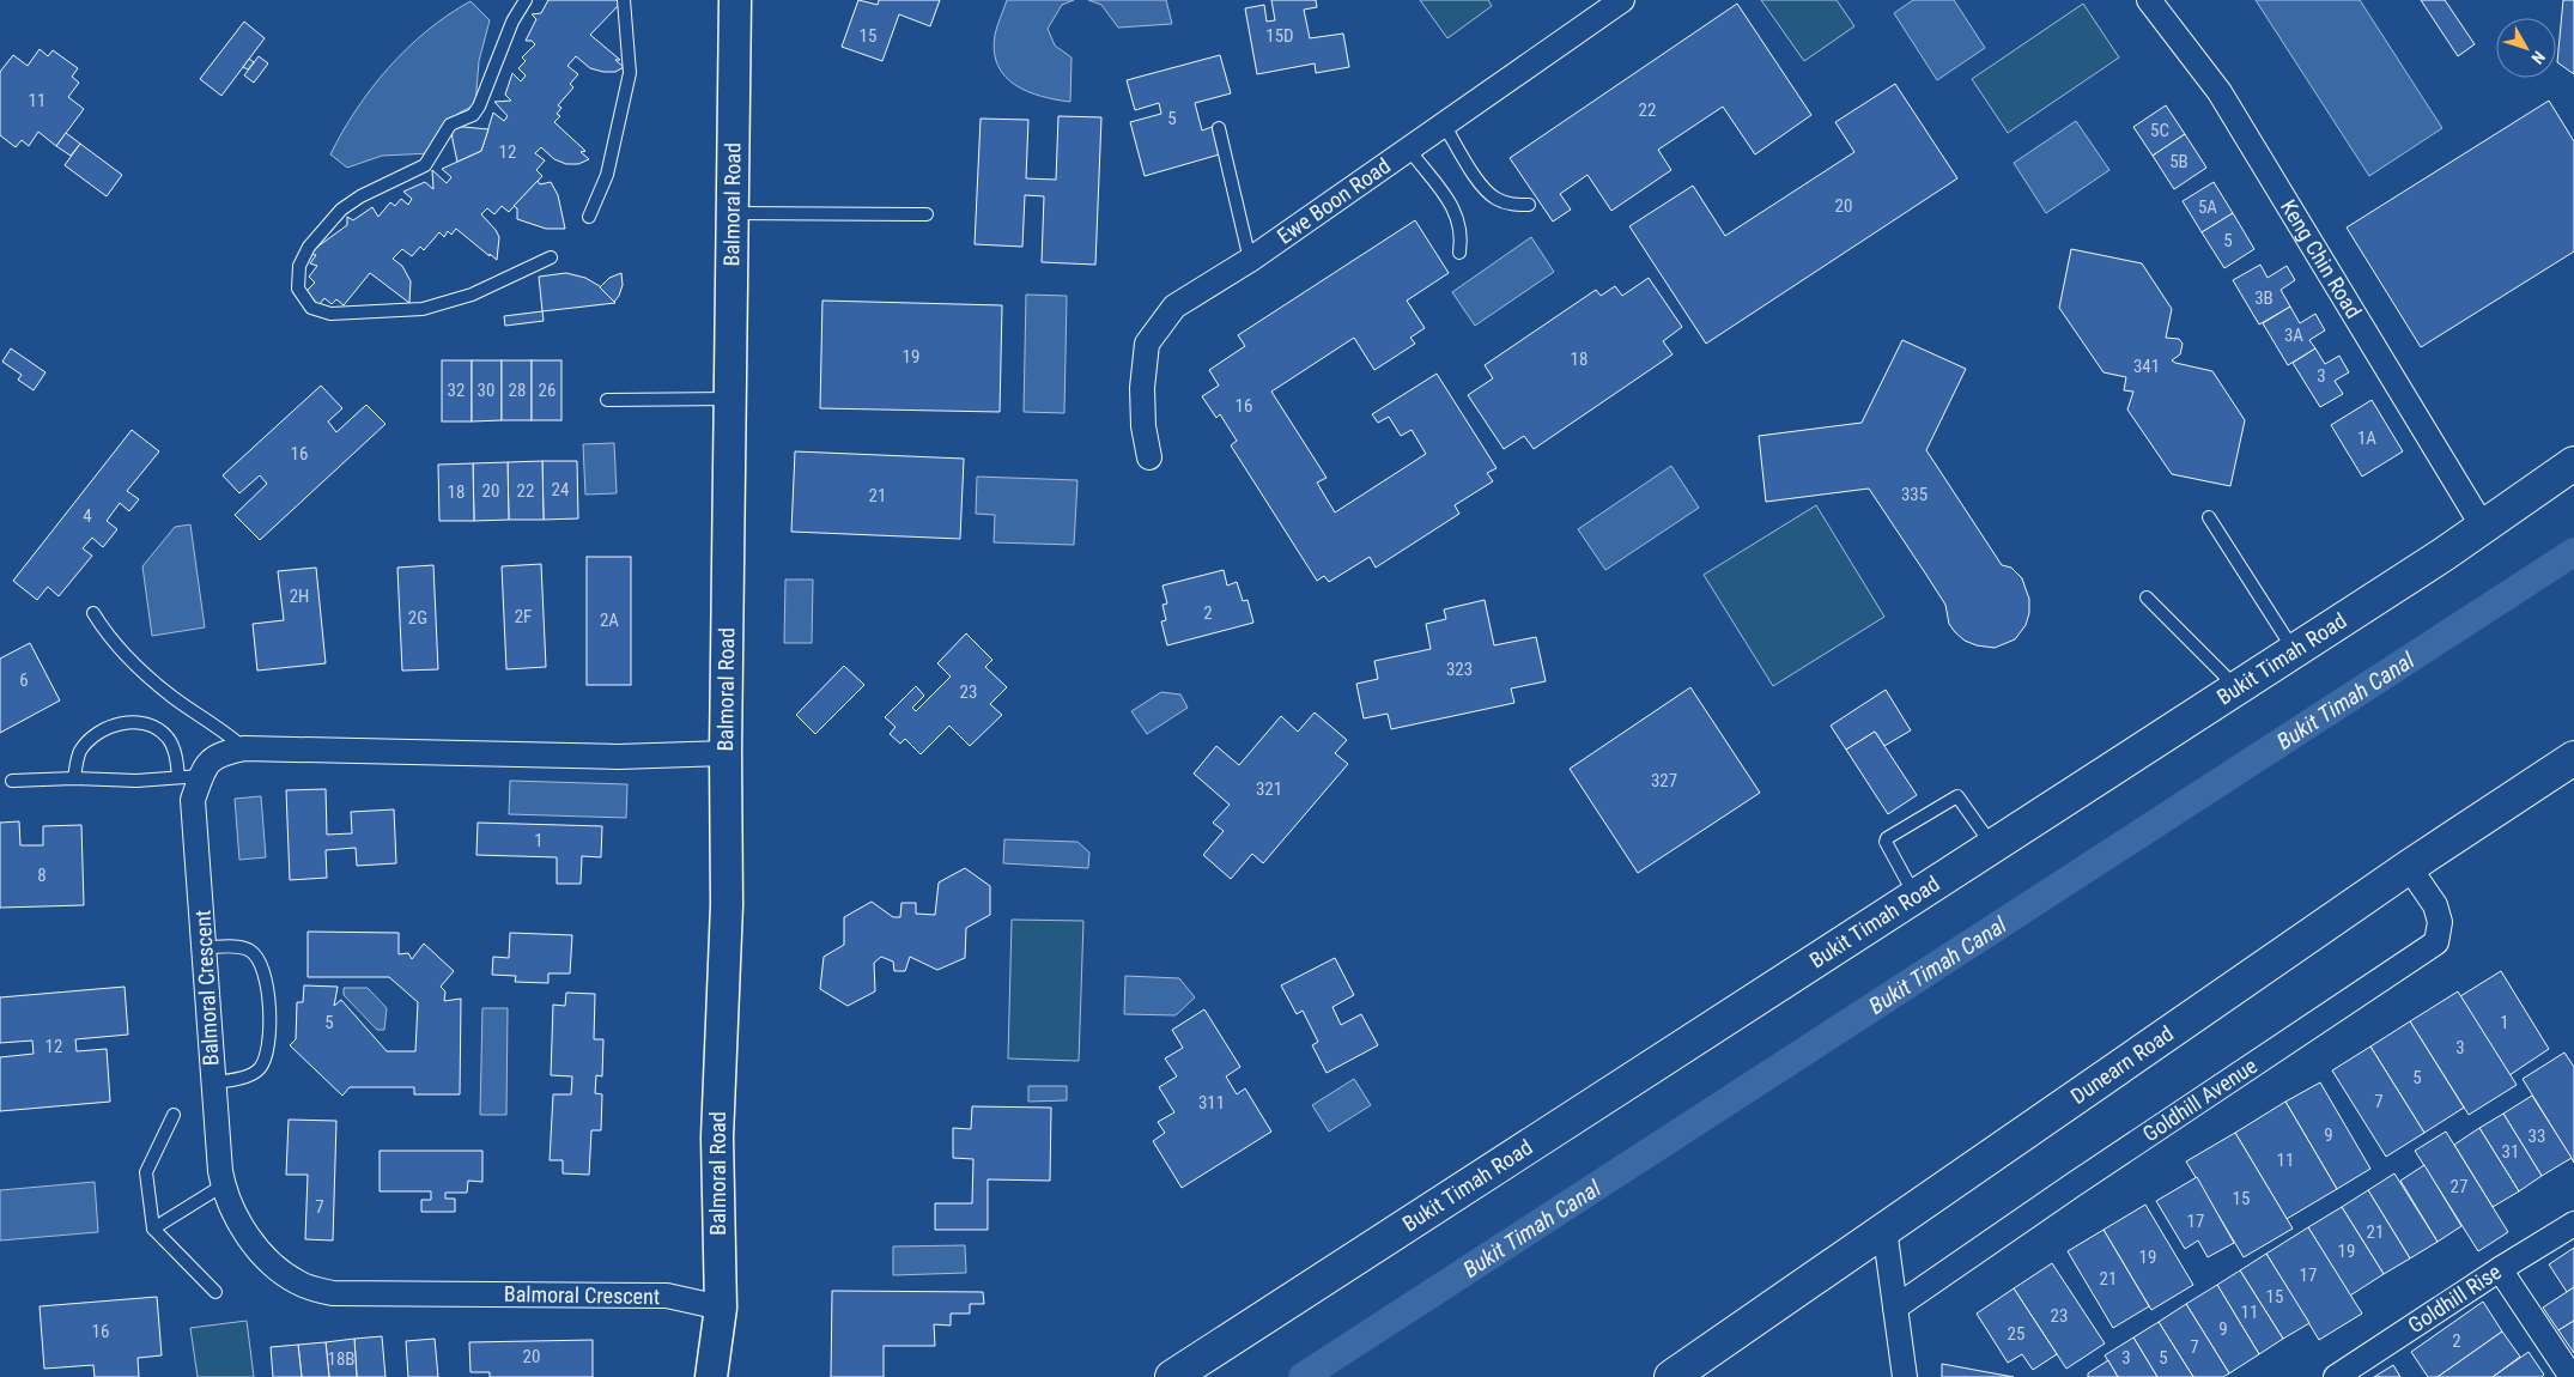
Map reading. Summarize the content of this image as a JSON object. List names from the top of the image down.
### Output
{
  "streets": {
    "highway": ["Bukit Timah Road", "Dunearn Road"],
    "street": [
      "Ewe Boon Road",
      "Balmoral Road",
      "Keng Chin Road",
      "Balmoral Crescent",
      "Goldhill Avenue",
      "Goldhill Rise"
    ]
  },
  "crossings": [
    ["Balmoral Road", "Balmoral Crescent"],
    ["Keng Chin Road", "Bukit Timah Road"],
    ["Dunearn Road", "Goldhill Avenue"]
  ],
  "water": ["Bukit Timah Canal"],
  "house_numbers": [
    "15",
    "15D",
    "11",
    "22",
    "5",
    "5C",
    "12",
    "5B",
    "20",
    "5A",
    "5",
    "3B",
    "3A",
    "19",
    "18",
    "341",
    "3",
    "32",
    "30",
    "28",
    "26",
    "16",
    "1A",
    "16",
    "24",
    "20",
    "22",
    "18",
    "335",
    "21",
    "4",
    "2H",
    "2",
    "2F",
    "2G",
    "2A",
    "323",
    "6",
    "23",
    "327",
    "321",
    "1",
    "8",
    "5",
    "1",
    "12",
    "3",
    "5",
    "7",
    "311",
    "9",
    "33",
    "31",
    "11",
    "27",
    "15",
    "7",
    "17",
    "21",
    "19",
    "19",
    "17",
    "21",
    "15",
    "11",
    "23",
    "9",
    "16",
    "25",
    "2",
    "7",
    "20",
    "3",
    "5",
    "18B"
  ],
  "north": "bottom right"
}
